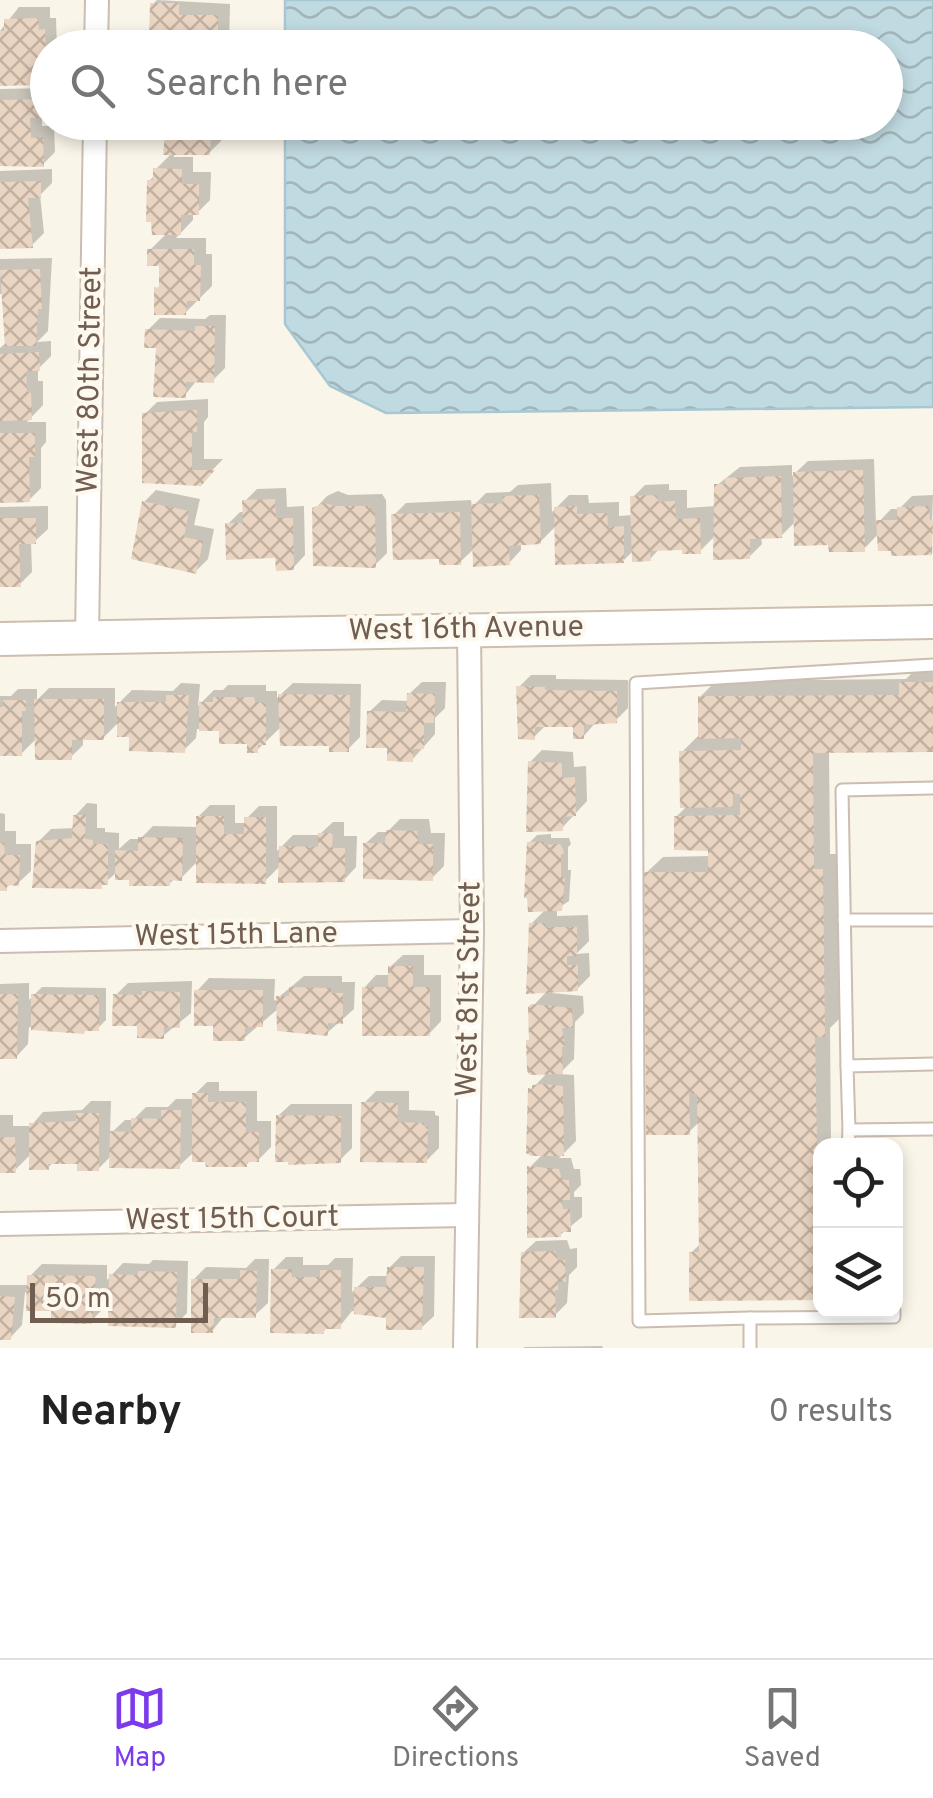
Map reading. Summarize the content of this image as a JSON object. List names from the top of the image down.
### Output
{
  "streets": {
    "street": [
      "West 80th Street",
      "West 16th Avenue",
      "West 15th Lane",
      "West 81st Street",
      "West 15th Court"
    ]
  },
  "crossings": [
    ["West 80th Street", "West 16th Avenue"],
    ["West 16th Avenue", "West 81st Street"],
    ["West 15th Lane", "West 81st Street"],
    ["West 81st Street", "West 15th Court"]
  ],
  "scale_bar": "50 m",
  "page": {
    "search": "Search here",
    "scale": "50 m",
    "heading": ["Nearby", "0 results"],
    "nav": ["Map", "Directions", "Saved"]
  }
}
